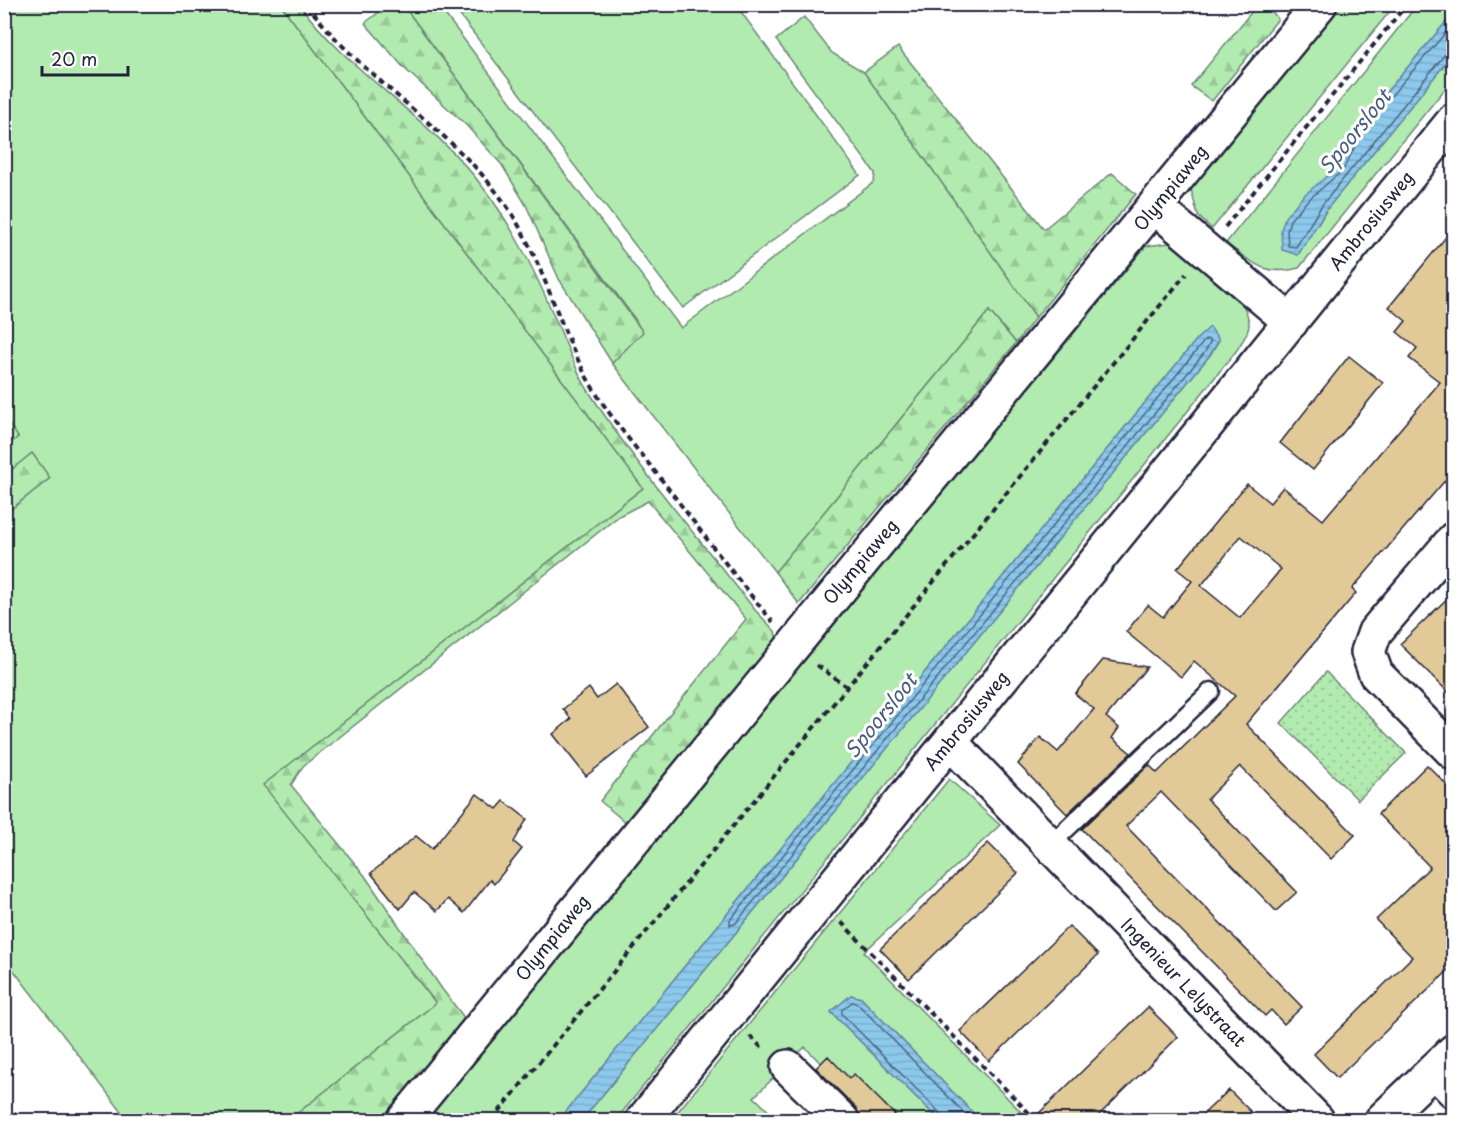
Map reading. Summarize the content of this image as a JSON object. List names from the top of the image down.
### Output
{
  "streets": {
    "street": ["Olympiaweg", "Ambrosiusweg", "Ingenieur Lelystraat"]
  },
  "crossings": [
    ["Ambrosiusweg", "Ingenieur Lelystraat"]
  ],
  "water": ["Spoorsloot"],
  "scale_bar": "20 m"
}
